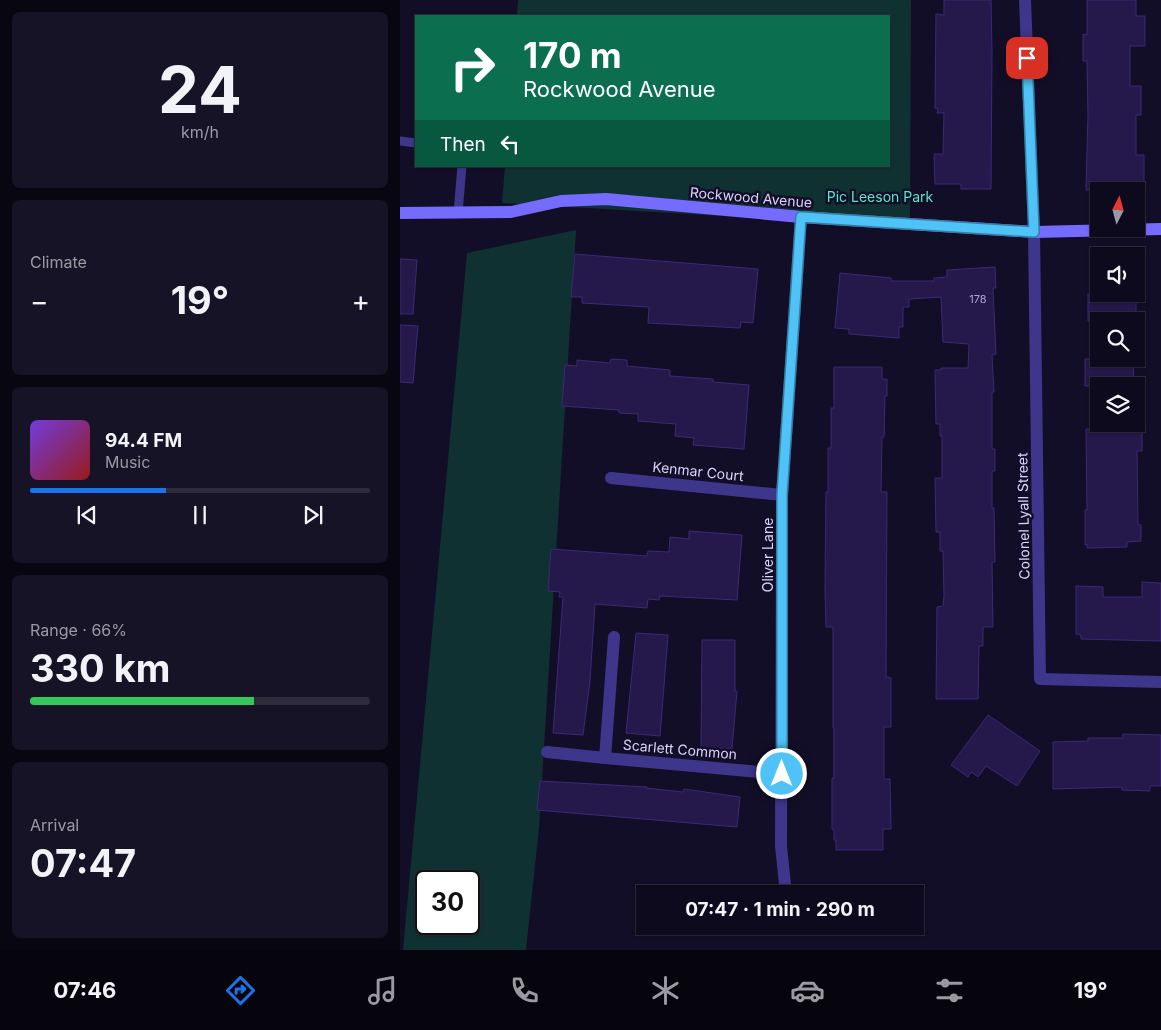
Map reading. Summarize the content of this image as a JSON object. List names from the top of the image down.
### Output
{
  "streets": {
    "street": [
      "Rockwood Avenue",
      "Kenmar Court",
      "Colonel Lyall Street",
      "Oliver Lane",
      "Scarlett Common"
    ]
  },
  "crossings": [
    ["Rockwood Avenue", "Colonel Lyall Street"],
    ["Rockwood Avenue", "Oliver Lane"],
    ["Kenmar Court", "Oliver Lane"],
    ["Oliver Lane", "Scarlett Common"]
  ],
  "parks": ["Pic Leeson Park"],
  "house_numbers": ["178"],
  "north": "top",
  "page": {
    "tile": [
      ["24", "km/h"],
      "Climate",
      ["Range · 66%", "330 km"],
      ["Arrival", "07:47"]
    ],
    "turn": ["170 m", "Rockwood Avenue"],
    "then": "Then",
    "heat": ["−", "19°", "+"],
    "song": ["94.4 FM", "Music"],
    "limit": "30",
    "trip": "07:47 · 1 min · 290 m",
    "tabs": ["07:46", "19°"]
  }
}
